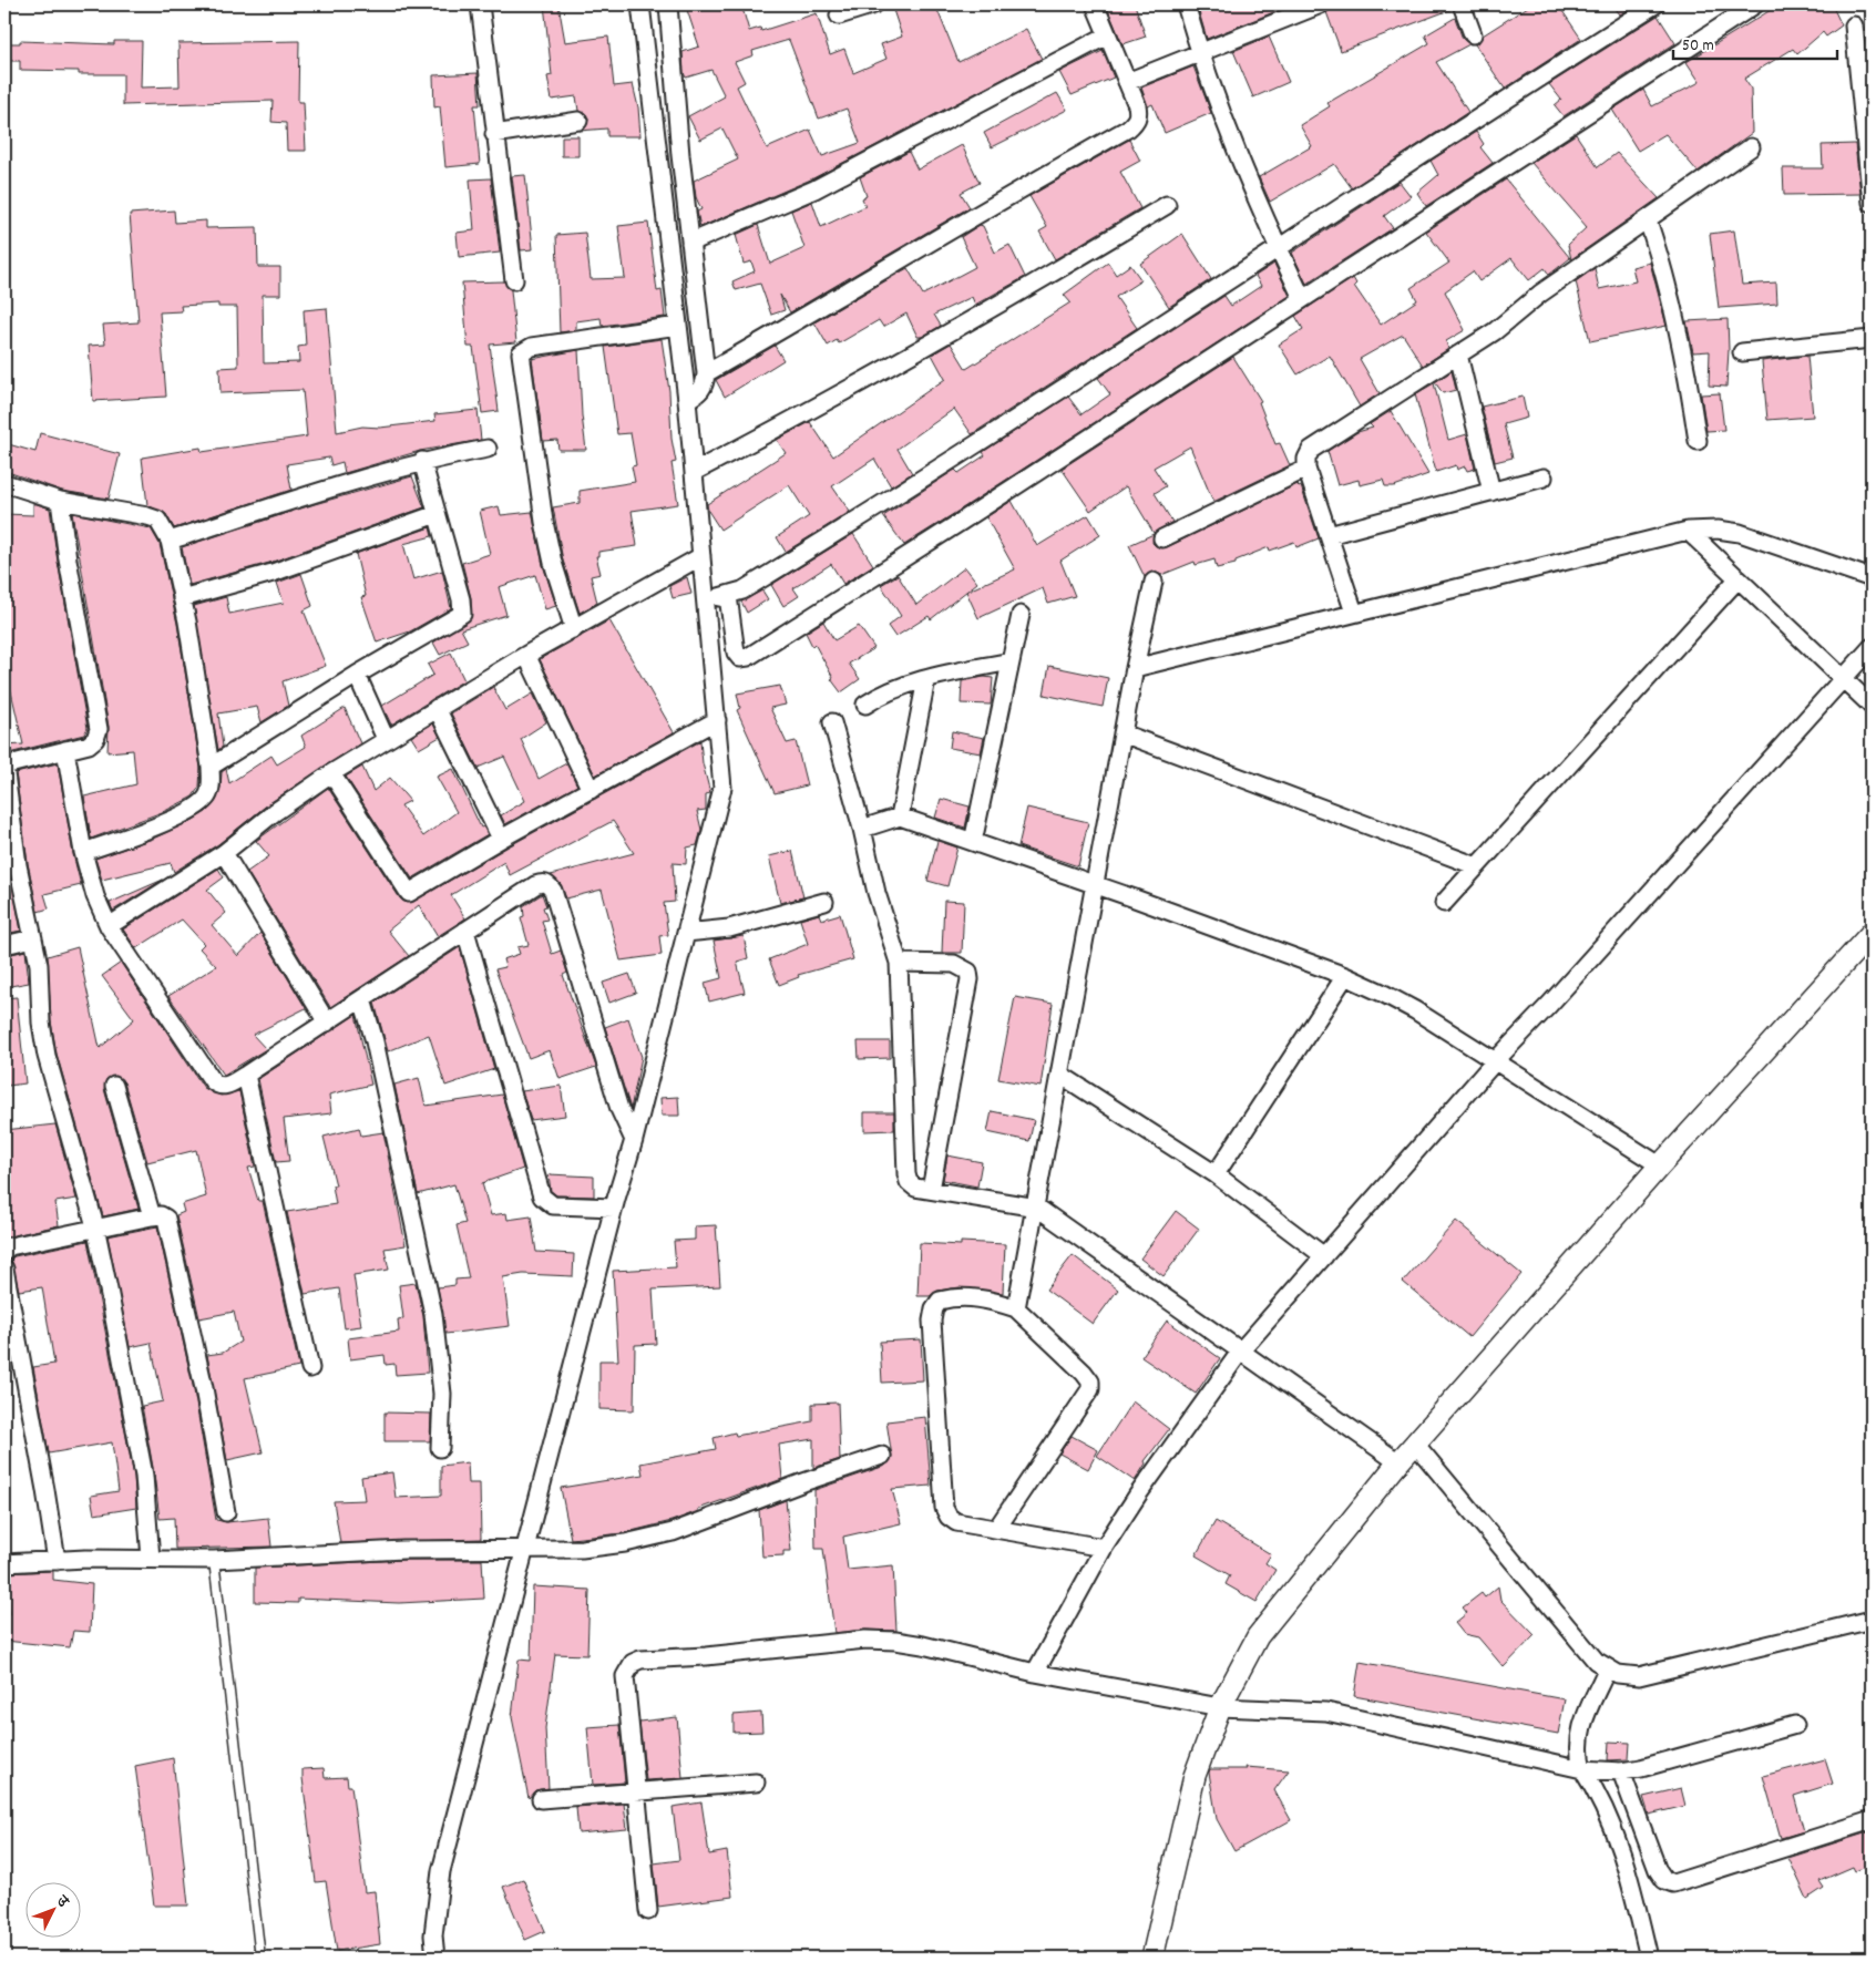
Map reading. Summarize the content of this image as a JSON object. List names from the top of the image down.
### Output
{
  "scale_bar": "50 m",
  "north": "top right"
}
